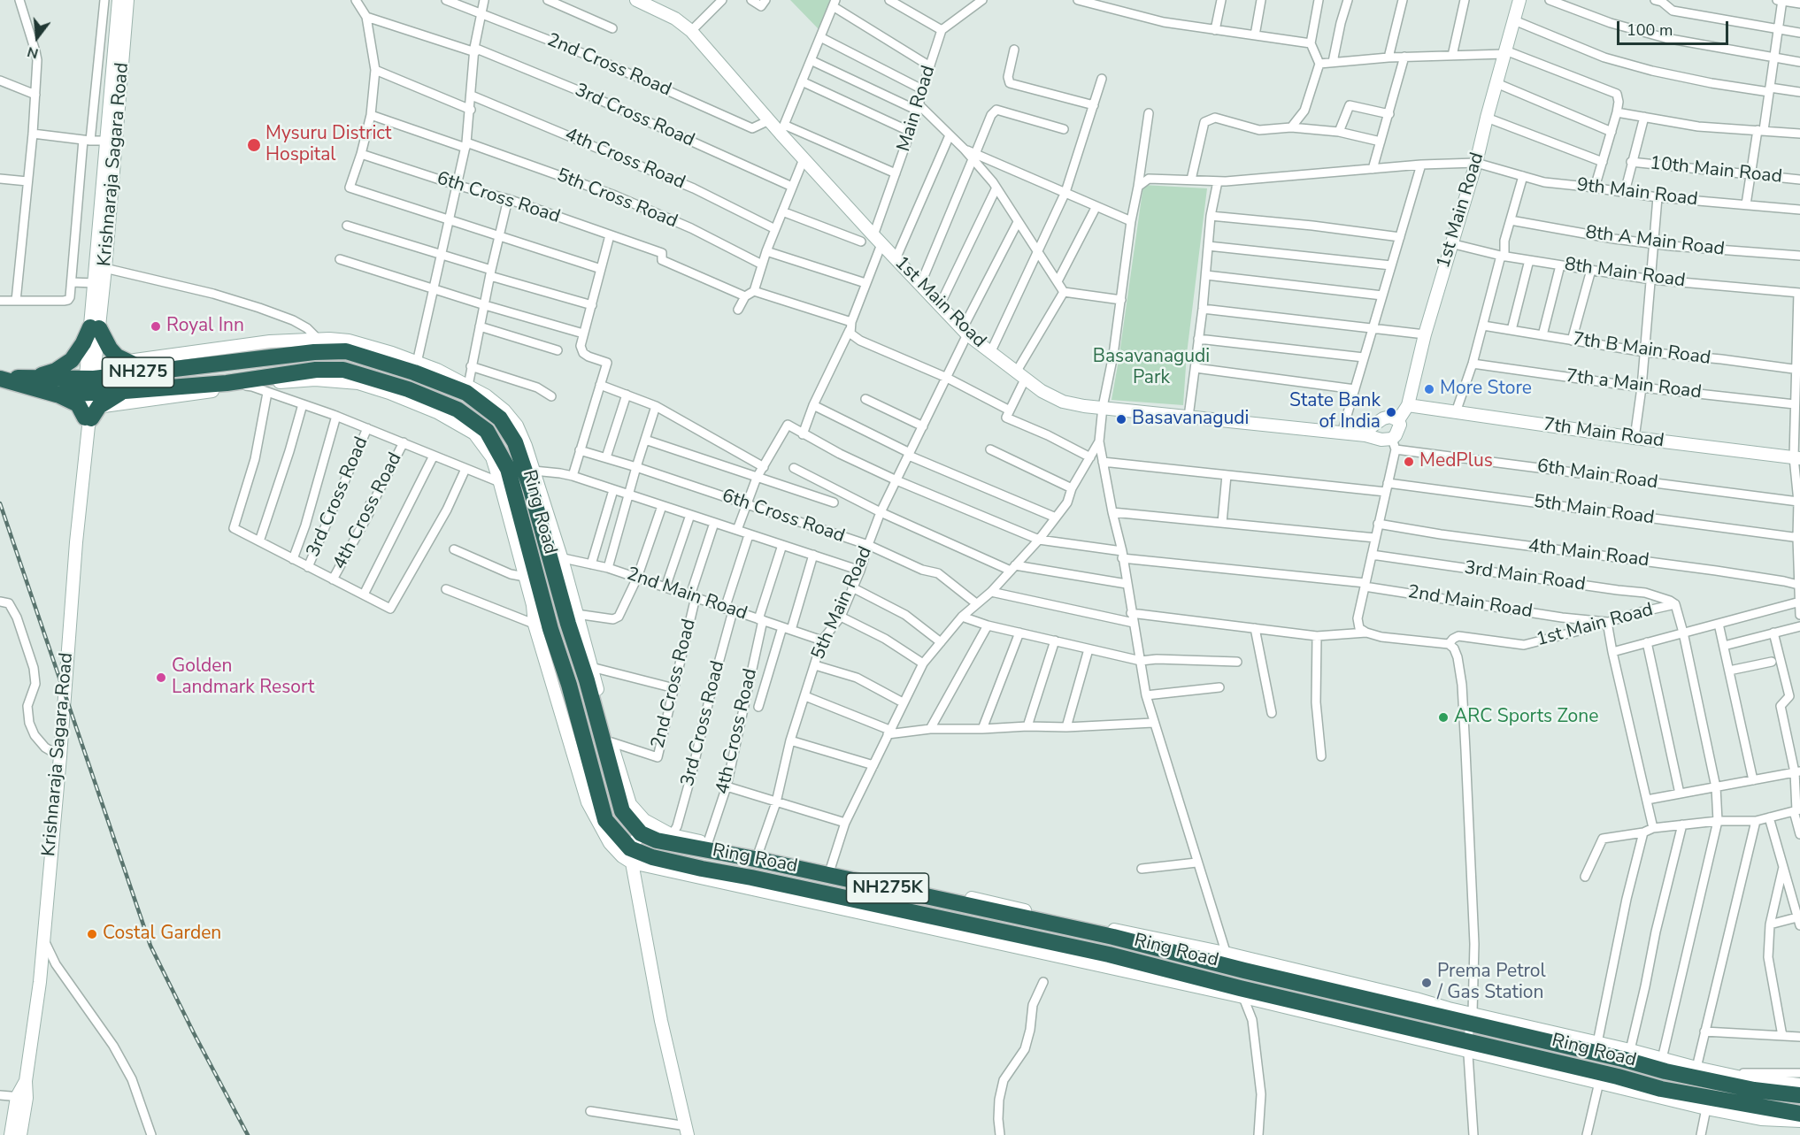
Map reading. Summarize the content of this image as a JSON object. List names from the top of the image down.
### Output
{
  "streets": {
    "highway": ["NH275", "Ring Road", "NH275K"],
    "street": [
      "2nd Cross Road",
      "Main Road",
      "3rd Cross Road",
      "4th Cross Road",
      "Krishnaraja Sagara Road",
      "10th Main Road",
      "9th Main Road",
      "6th Cross Road",
      "5th Cross Road",
      "1st Main Road",
      "8th A Main Road",
      "8th Main Road",
      "7th B Main Road",
      "7th a Main Road",
      "7th Main Road",
      "6th Main Road",
      "5th Main Road",
      "4th Main Road",
      "3rd Main Road",
      "2nd Main Road"
    ]
  },
  "crossings": [
    ["2nd Cross Road", "1st Main Road"],
    ["2nd Cross Road", "2nd Main Road"],
    ["Main Road", "1st Main Road"],
    ["Main Road", "2nd Main Road"],
    ["3rd Cross Road", "2nd Main Road"],
    ["4th Cross Road", "2nd Main Road"],
    ["Krishnaraja Sagara Road", "Ring Road"],
    ["9th Main Road", "1st Main Road"],
    ["6th Cross Road", "5th Main Road"],
    ["1st Main Road", "8th Main Road"],
    ["1st Main Road", "7th Main Road"],
    ["1st Main Road", "6th Main Road"],
    ["1st Main Road", "5th Main Road"],
    ["1st Main Road", "3rd Main Road"],
    ["1st Main Road", "2nd Main Road"],
    ["5th Main Road", "2nd Main Road"],
    ["Ring Road", "2nd Main Road"]
  ],
  "parks": ["Basavanagudi Park"],
  "places": [
    "Mysuru District Hospital",
    "Royal Inn",
    "More Store",
    "State Bank of India",
    "Basavanagudi",
    "MedPlus",
    "Golden Landmark Resort",
    "ARC Sports Zone",
    "Costal Garden",
    "Prema Petrol / Gas Station"
  ],
  "scale_bar": "100 m",
  "north": "bottom"
}
